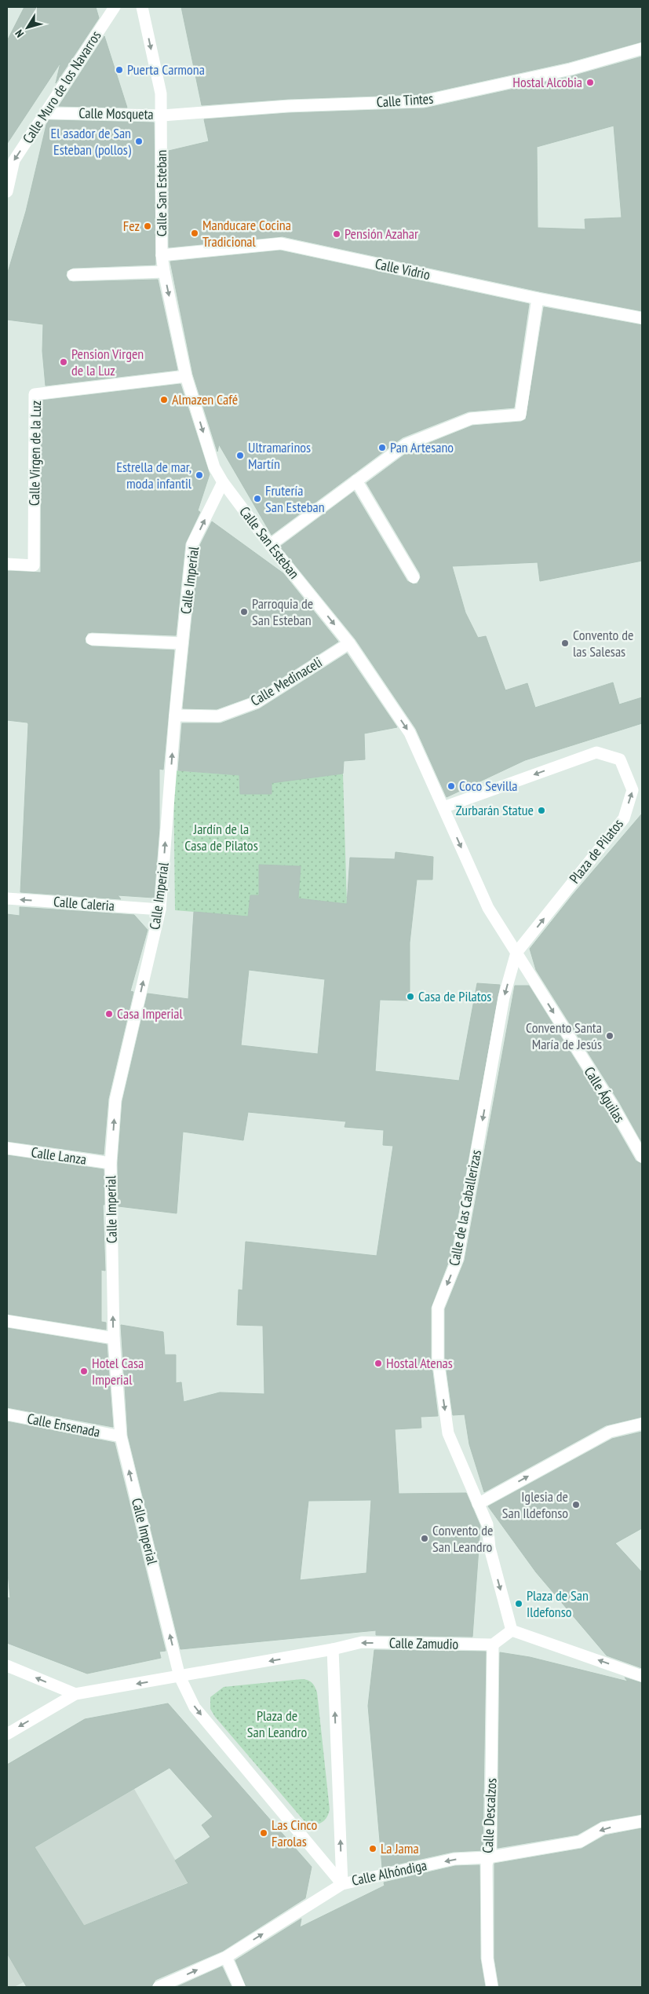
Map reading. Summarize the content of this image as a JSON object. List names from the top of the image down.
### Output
{
  "streets": {
    "street": [
      "Calle Muro de los Navarros",
      "Calle Tintes",
      "Calle Mosqueta",
      "Calle San Esteban",
      "Calle Vidrio",
      "Calle Virgen de la Luz",
      "Calle Imperial",
      "Calle Medinaceli",
      "Plaza de Pilatos",
      "Calle Caleria",
      "Calle Águilas",
      "Calle Lanza",
      "Calle de las Caballerizas",
      "Calle Ensenada",
      "Calle Zamudio",
      "Calle Descalzos",
      "Calle Alhóndiga"
    ]
  },
  "crossings": [
    ["Calle Muro de los Navarros", "Calle Mosqueta"],
    ["Calle Tintes", "Calle Mosqueta"],
    ["Calle Tintes", "Calle San Esteban"],
    ["Calle Mosqueta", "Calle San Esteban"],
    ["Calle San Esteban", "Calle Vidrio"],
    ["Calle San Esteban", "Calle Virgen de la Luz"],
    ["Calle San Esteban", "Calle Imperial"],
    ["Calle San Esteban", "Calle Medinaceli"],
    ["Calle San Esteban", "Plaza de Pilatos"],
    ["Calle Imperial", "Calle Medinaceli"],
    ["Calle Imperial", "Calle Caleria"],
    ["Calle Imperial", "Calle Lanza"],
    ["Calle Imperial", "Calle Ensenada"],
    ["Plaza de Pilatos", "Calle Águilas"],
    ["Plaza de Pilatos", "Calle de las Caballerizas"],
    ["Calle Águilas", "Calle de las Caballerizas"],
    ["Calle Zamudio", "Calle Descalzos"],
    ["Calle Descalzos", "Calle Alhóndiga"]
  ],
  "one_way": [
    "Calle Muro de los Navarros",
    "Calle San Esteban",
    "Calle Imperial",
    "Calle Caleria",
    "Calle Águilas",
    "Calle de las Caballerizas",
    "Calle Zamudio"
  ],
  "parks": ["Jardín de la Casa de Pilatos", "Plaza de San Leandro"],
  "places": [
    "Puerta Carmona",
    "Hostal Alcobia",
    "El asador de San Esteban (pollos)",
    "Fez",
    "Manducare Cocina Tradicional",
    "Pensión Azahar",
    "Pension Virgen de la Luz",
    "Almazen Café",
    "Pan Artesano",
    "Ultramarinos Martín",
    "Estrella de mar, moda infantil",
    "Frutería San Esteban",
    "Parroquia de San Esteban",
    "Convento de las Salesas",
    "Coco Sevilla",
    "Zurbarán Statue",
    "Casa de Pilatos",
    "Casa Imperial",
    "Convento Santa María de Jesús",
    "Hostal Atenas",
    "Hotel Casa Imperial",
    "Iglesia de San Ildefonso",
    "Convento de San Leandro",
    "Plaza de San Ildefonso",
    "Las Cinco Farolas",
    "La Jama"
  ],
  "north": "bottom left"
}
